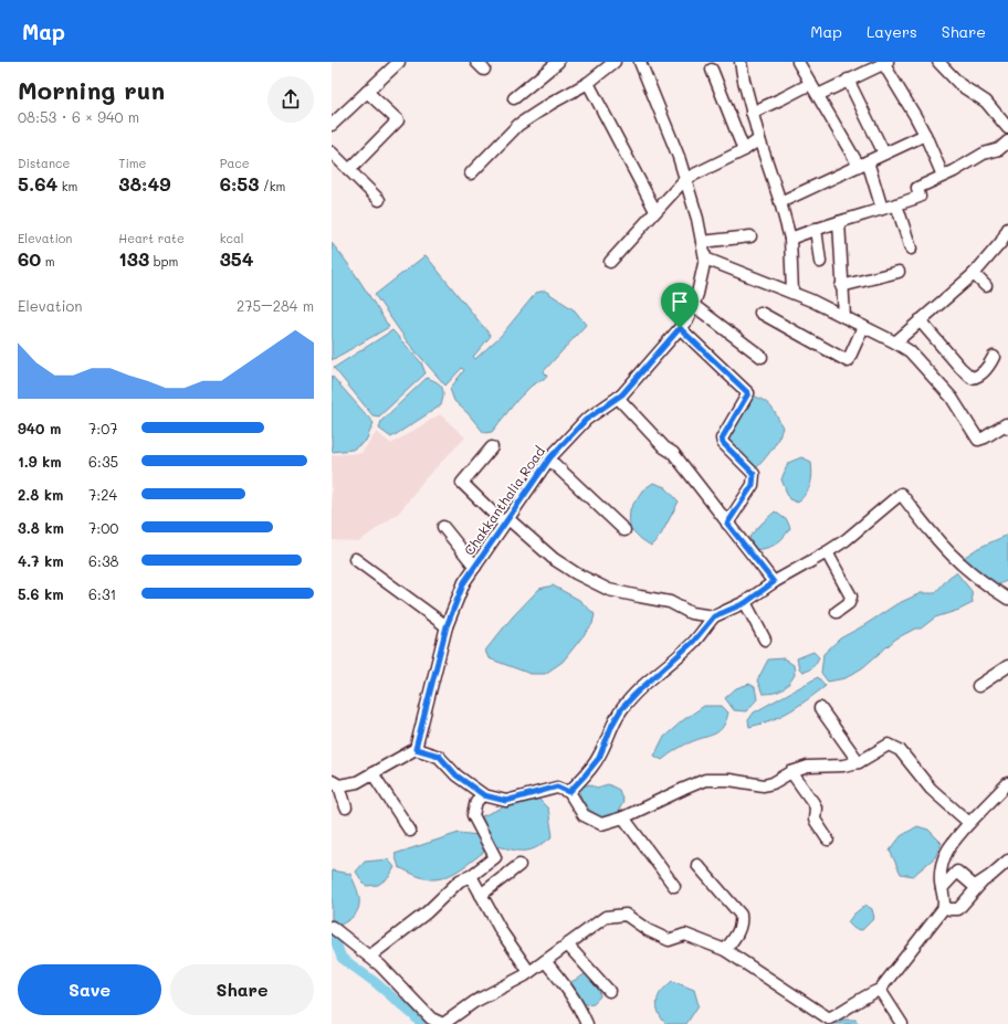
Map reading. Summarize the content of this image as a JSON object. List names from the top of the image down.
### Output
{
  "streets": {
    "street": ["Chakkanthalia Road"]
  },
  "page": {
    "header": "Map",
    "nav": ["Map", "Layers", "Share"],
    "heading": ["Morning run", "08:53 · 6 × 940 m"],
    "stats": [
      ["Distance", "5.64 km"],
      ["Time", "38:49"],
      ["Pace", "6:53 /km"],
      ["Elevation", "60 m"],
      ["Heart rate", "133 bpm"],
      ["kcal", "354"]
    ],
    "chart": ["Elevation", "275–284 m"],
    "list": [
      {
        "name": "940 m",
        "note": "7:07"
      },
      {
        "name": "1.9 km",
        "note": "6:35"
      },
      {
        "name": "2.8 km",
        "note": "7:24"
      },
      {
        "name": "3.8 km",
        "note": "7:00"
      },
      {
        "name": "4.7 km",
        "note": "6:38"
      },
      {
        "name": "5.6 km",
        "note": "6:31"
      }
    ],
    "buttons": ["Save", "Share"]
  }
}
